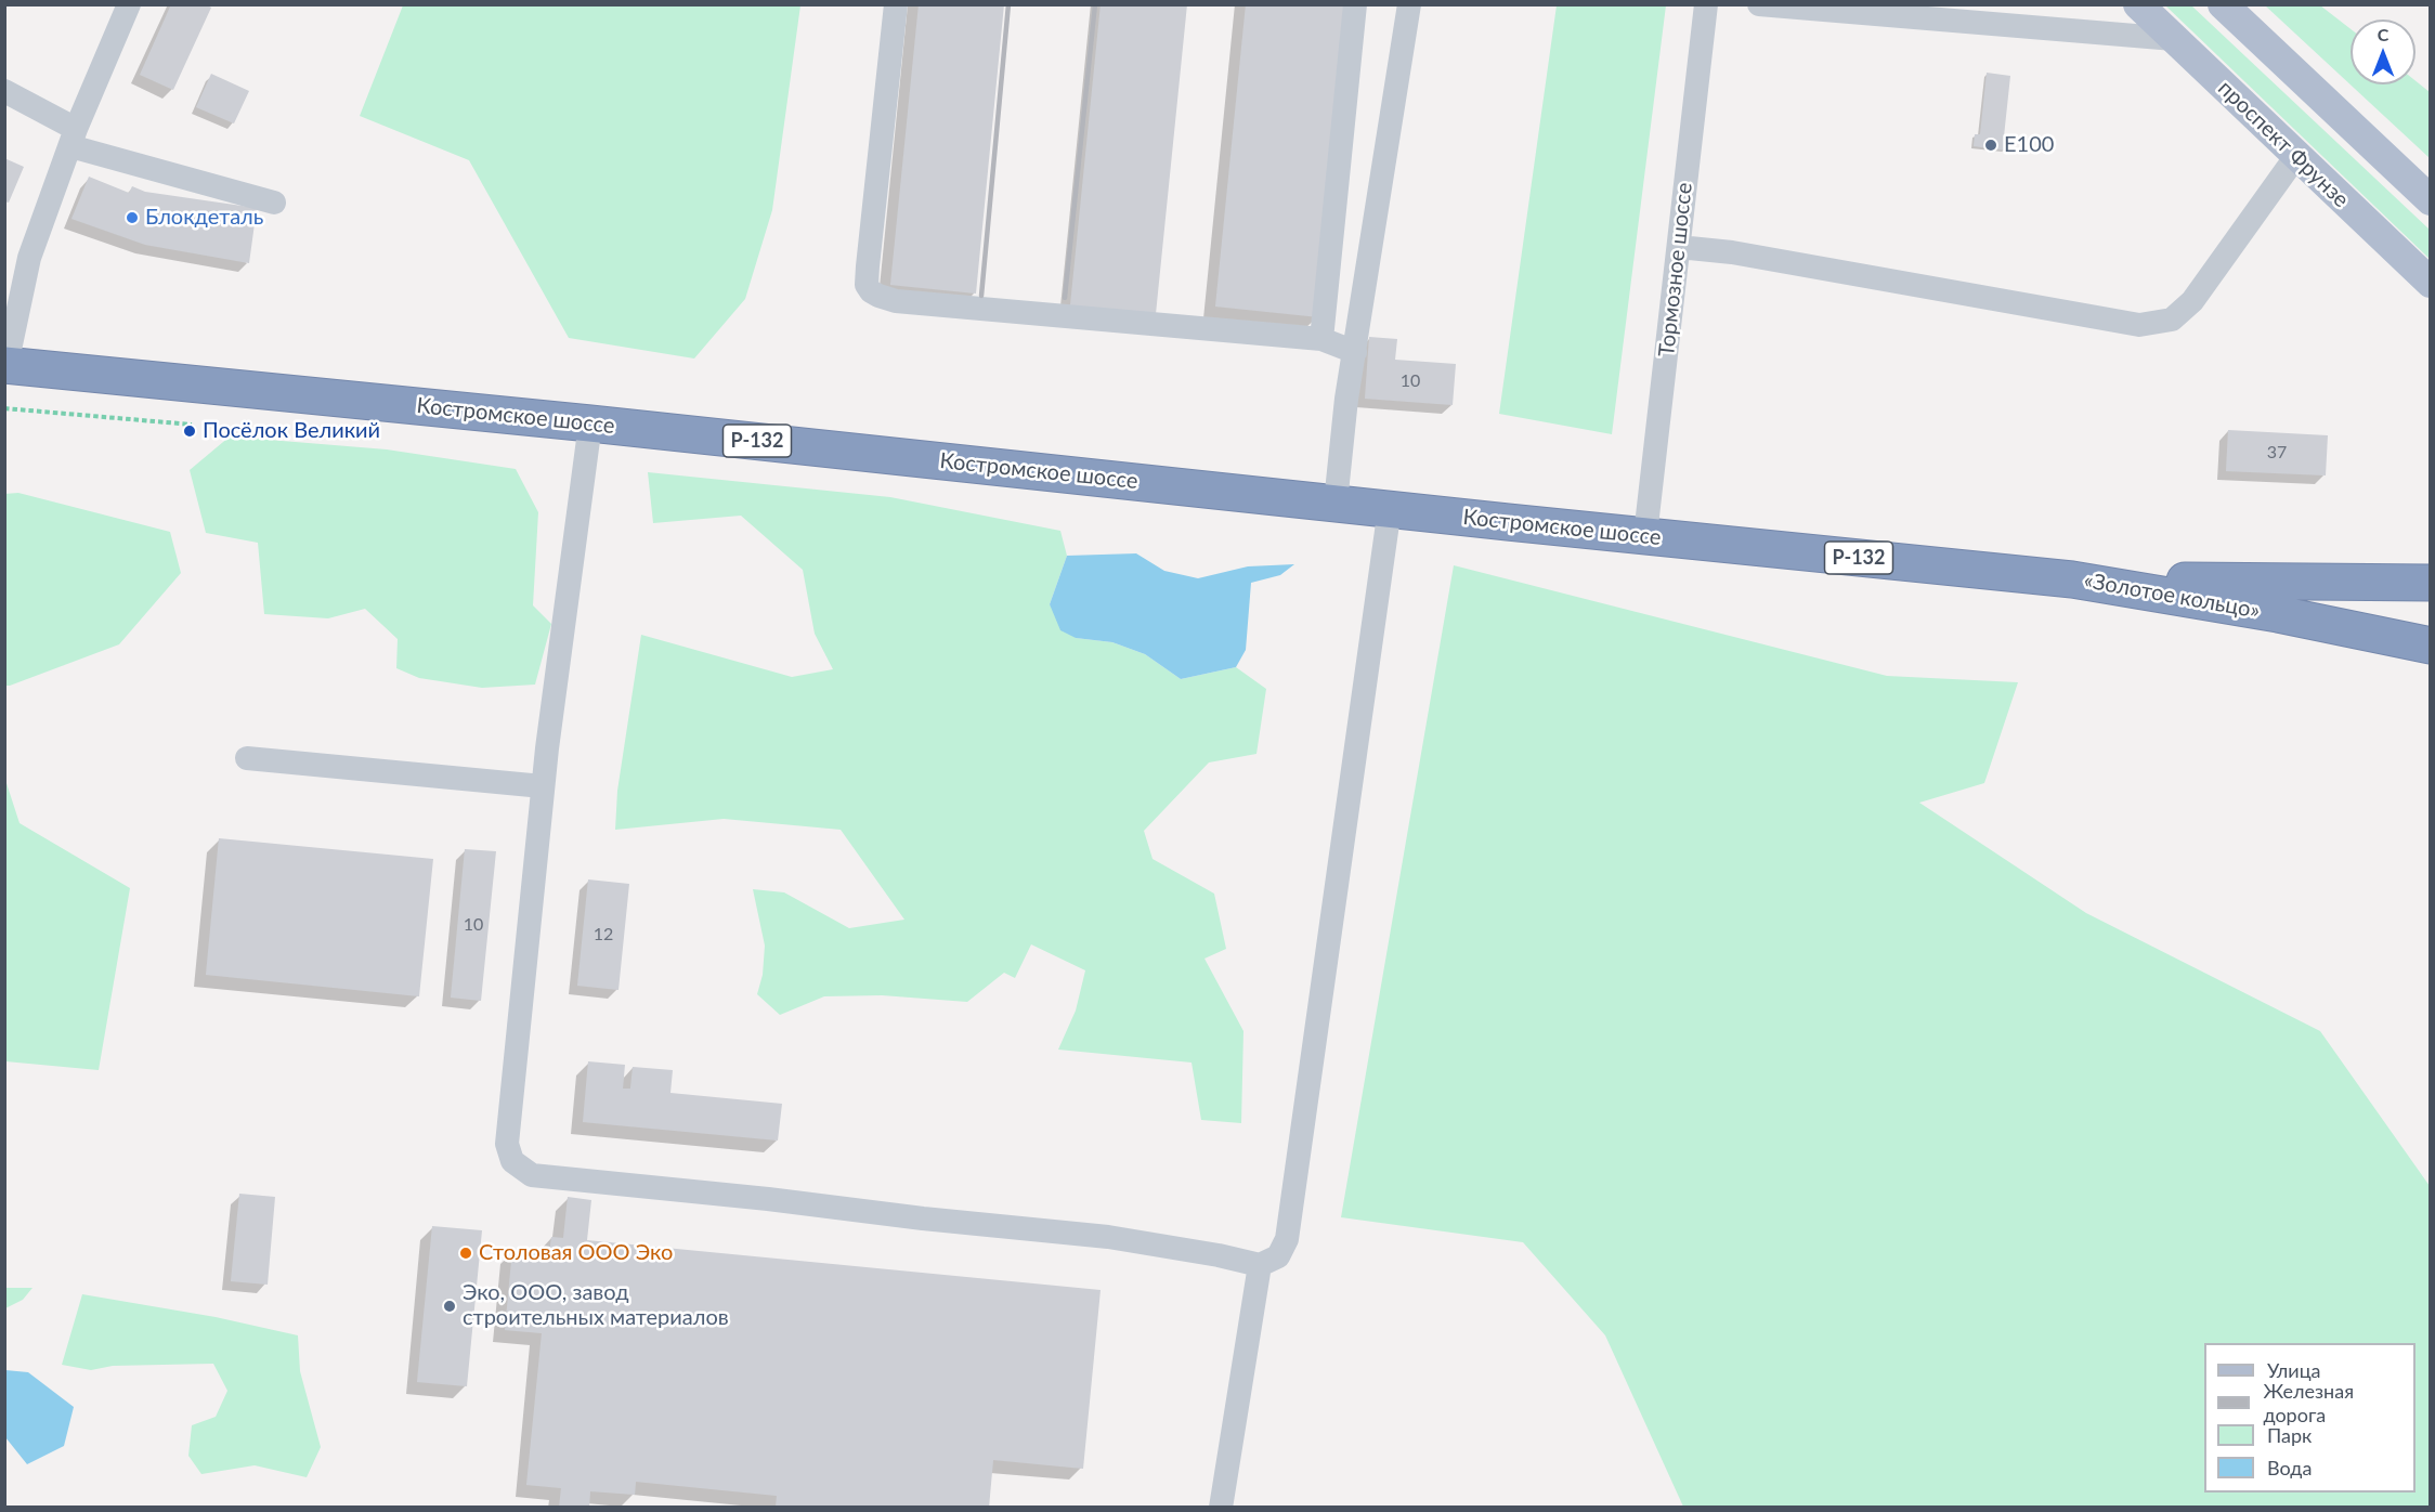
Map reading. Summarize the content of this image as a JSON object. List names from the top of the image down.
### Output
{
  "streets": {
    "highway": ["Костромское шоссе", "Р-132", "«Золотое кольцо»"],
    "main road": ["проспект Фрунзе"],
    "street": ["Тормозное шоссе"]
  },
  "crossings": [
    ["Тормозное шоссе", "Костромское шоссе"],
    ["Костромское шоссе", "«Золотое кольцо»"]
  ],
  "places": [
    "E100",
    "Блокдеталь",
    "Посёлок Великий",
    "Столовая ООО Эко",
    "Эко, ООО, завод строительных материалов"
  ],
  "house_numbers": [
    "10",
    "37",
    "10",
    "12"
  ],
  "legend": [
    "Улица",
    "Железная дорога",
    "Парк",
    "Вода"
  ],
  "north": "top"
}
